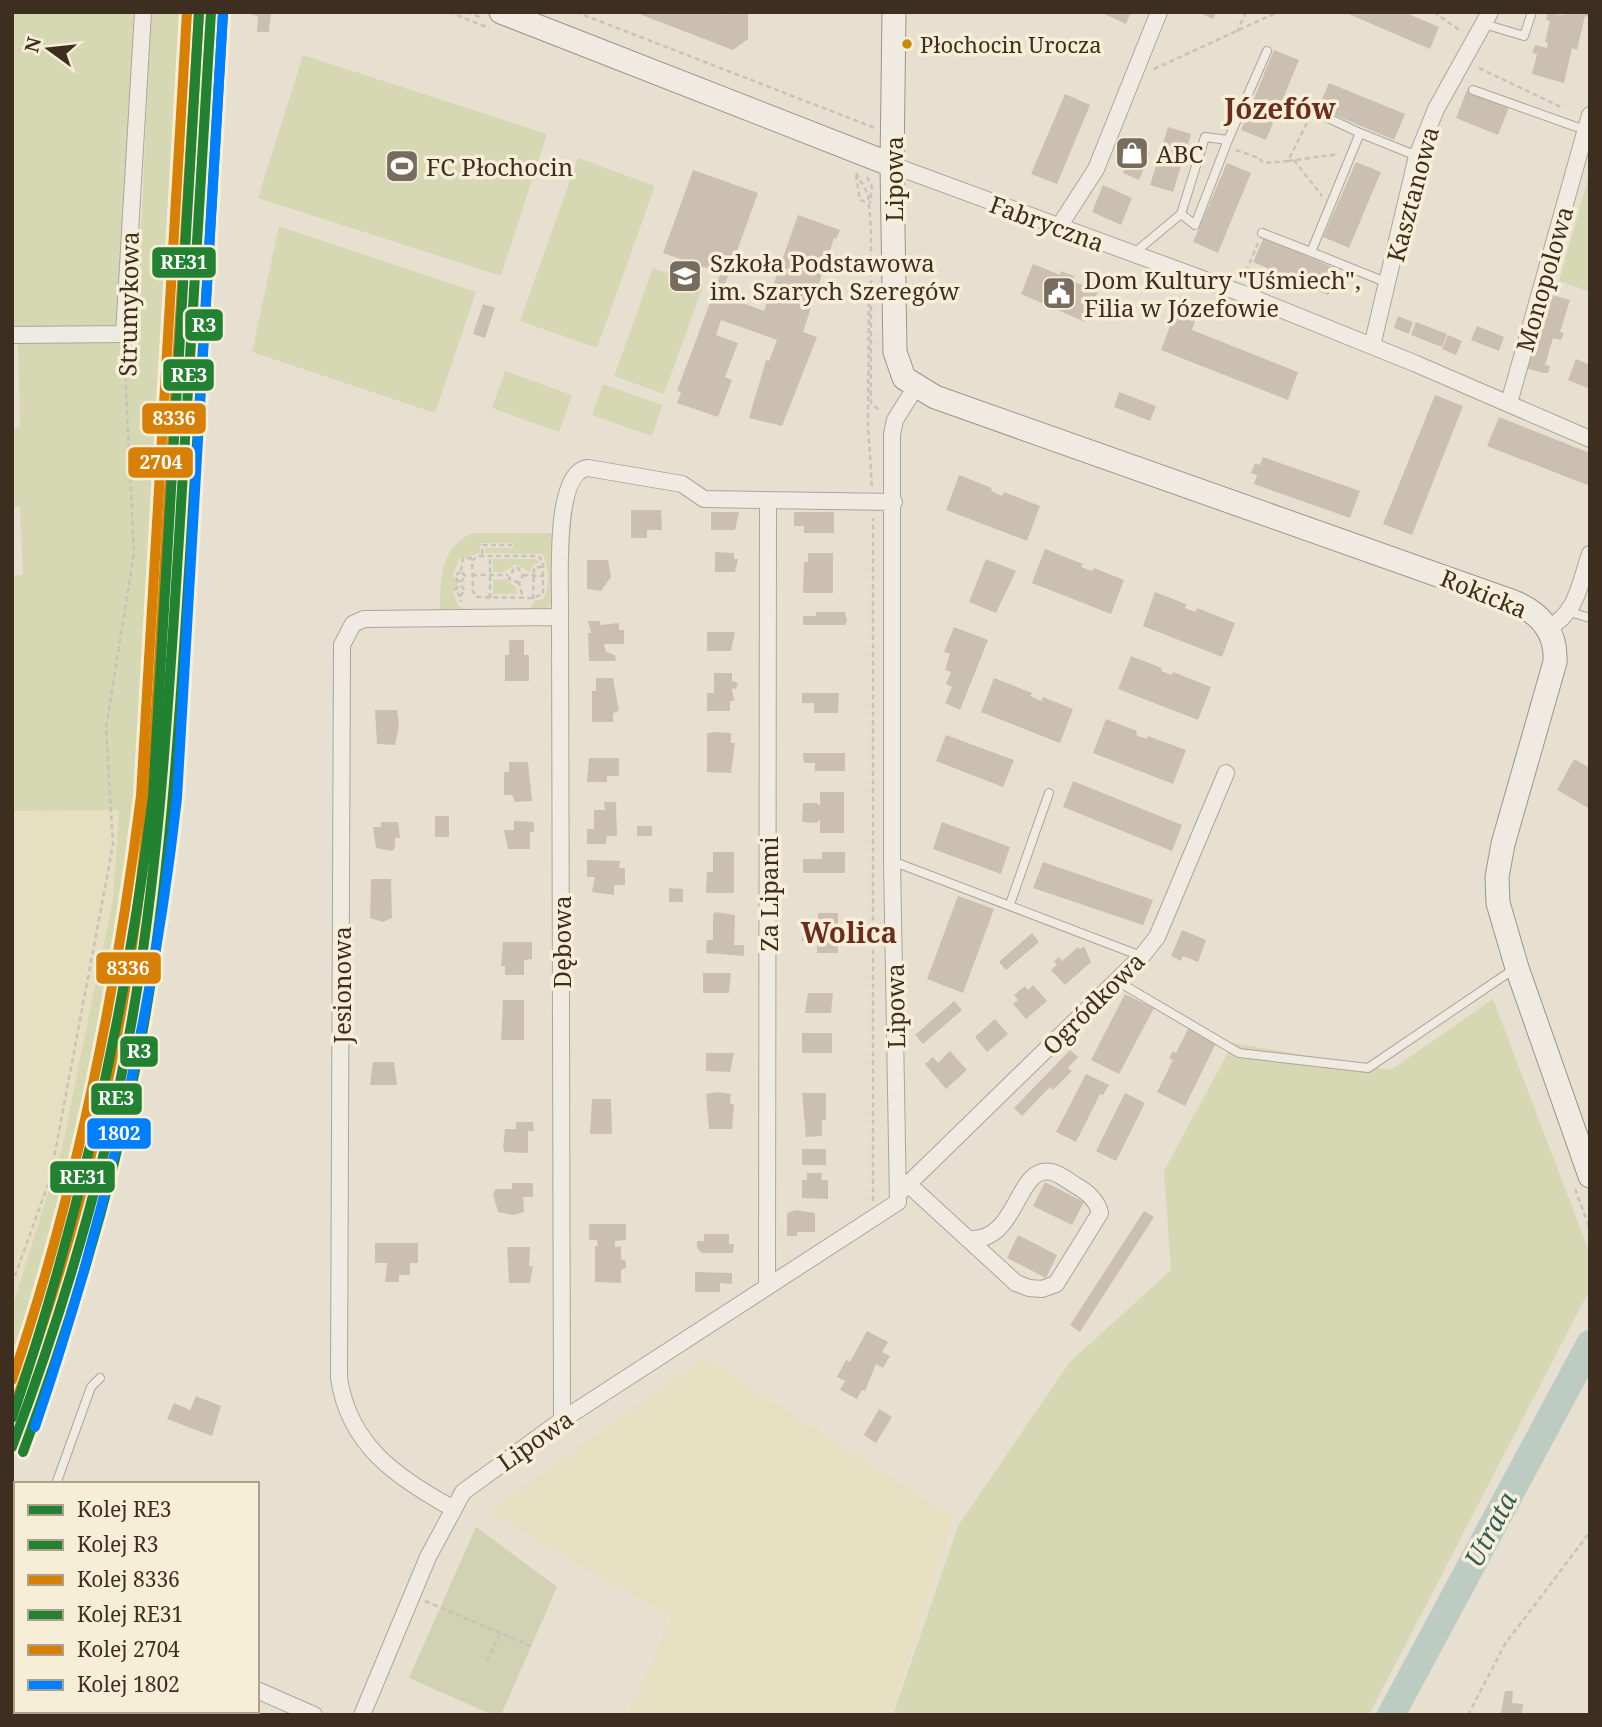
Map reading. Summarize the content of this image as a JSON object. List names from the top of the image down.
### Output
{
  "streets": {
    "main road": ["Lipowa", "Fabryczna", "Rokicka"],
    "street": [
      "Kasztanowa",
      "Monopolowa",
      "Strumykowa",
      "Za Lipami",
      "Dębowa",
      "Jesionowa",
      "Ogródkowa"
    ]
  },
  "crossings": [
    ["Lipowa", "Fabryczna"],
    ["Lipowa", "Rokicka"],
    ["Lipowa", "Za Lipami"],
    ["Lipowa", "Dębowa"],
    ["Lipowa", "Jesionowa"],
    ["Lipowa", "Ogródkowa"],
    ["Kasztanowa", "Fabryczna"],
    ["Fabryczna", "Monopolowa"],
    ["Za Lipami", "Dębowa"],
    ["Dębowa", "Jesionowa"]
  ],
  "districts": ["Józefów", "Wolica"],
  "water": ["Utrata"],
  "places": {
    "other": ["Płochocin Urocza"],
    "shop": ["ABC"],
    "sports": ["FC Płochocin"],
    "school or university": ["Szkoła Podstawowa im. Szarych Szeregów"],
    "public building": ["Dom Kultury \"Uśmiech\", Filia w Józefowie"]
  },
  "lines": [
    "rail line RE3",
    "rail line 8336",
    "rail line RE31",
    "rail line 2704",
    "rail line R3",
    "rail line 1802"
  ],
  "legend": [
    "Kolej RE3",
    "Kolej R3",
    "Kolej 8336",
    "Kolej RE31",
    "Kolej 2704",
    "Kolej 1802"
  ],
  "north": "left"
}
